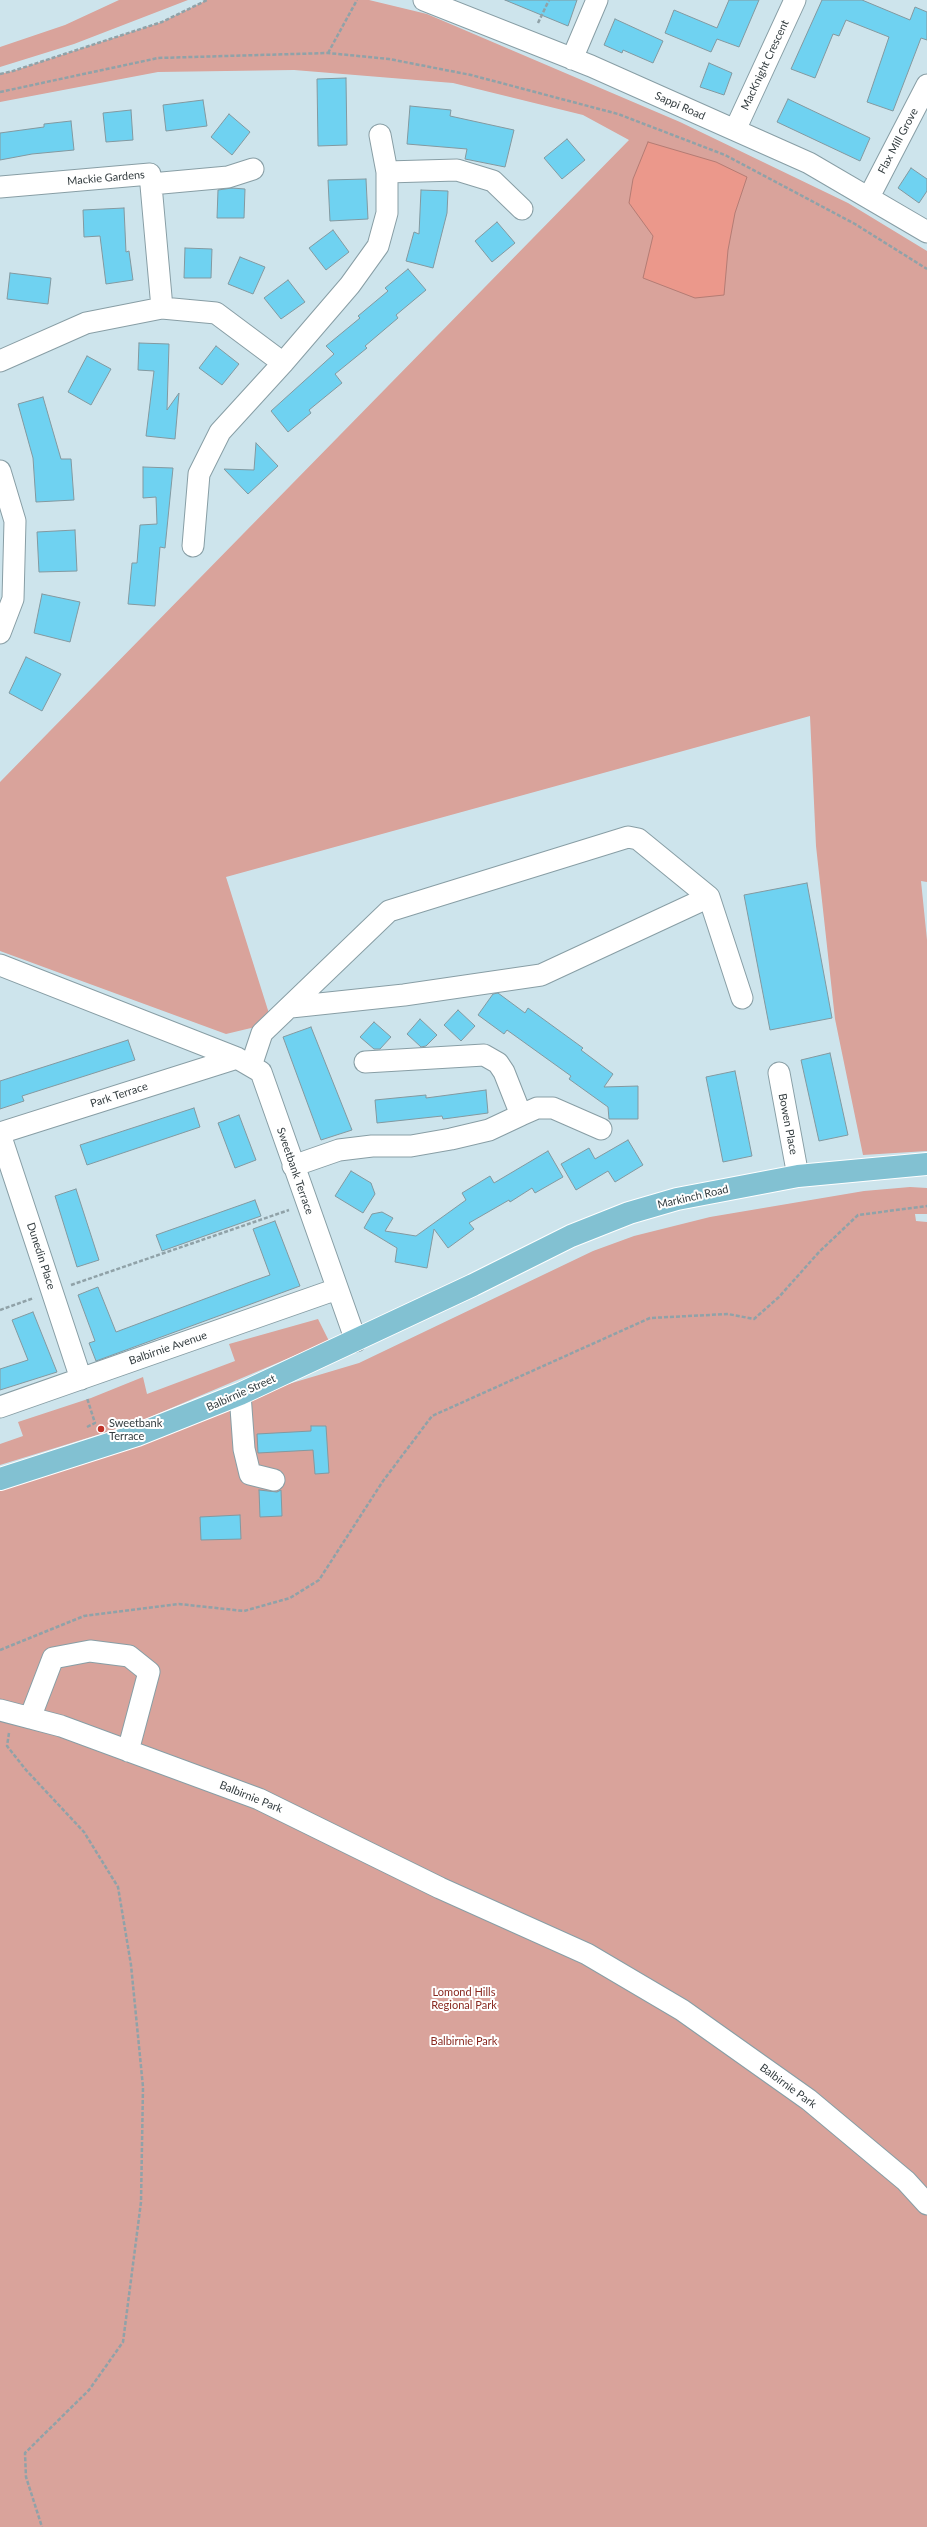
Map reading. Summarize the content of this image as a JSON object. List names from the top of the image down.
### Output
{
  "streets": {
    "main road": ["Markinch Road", "Balbirnie Street"],
    "street": [
      "MacKnight Crescent",
      "Sappi Road",
      "Flax Mill Grove",
      "Mackie Gardens",
      "Park Terrace",
      "Bowen Place",
      "Sweetbank Terrace",
      "Dunedin Place",
      "Balbirnie Avenue",
      "Balbirnie Park"
    ]
  },
  "crossings": [
    ["MacKnight Crescent", "Sappi Road"],
    ["Sappi Road", "Flax Mill Grove"],
    ["Park Terrace", "Sweetbank Terrace"],
    ["Park Terrace", "Dunedin Place"],
    ["Bowen Place", "Markinch Road"],
    ["Sweetbank Terrace", "Balbirnie Avenue"],
    ["Sweetbank Terrace", "Balbirnie Street"],
    ["Markinch Road", "Balbirnie Street"],
    ["Dunedin Place", "Balbirnie Avenue"]
  ],
  "parks": ["Lomond Hills Regional Park", "Balbirnie Park"],
  "places": ["Sweetbank Terrace"]
}
